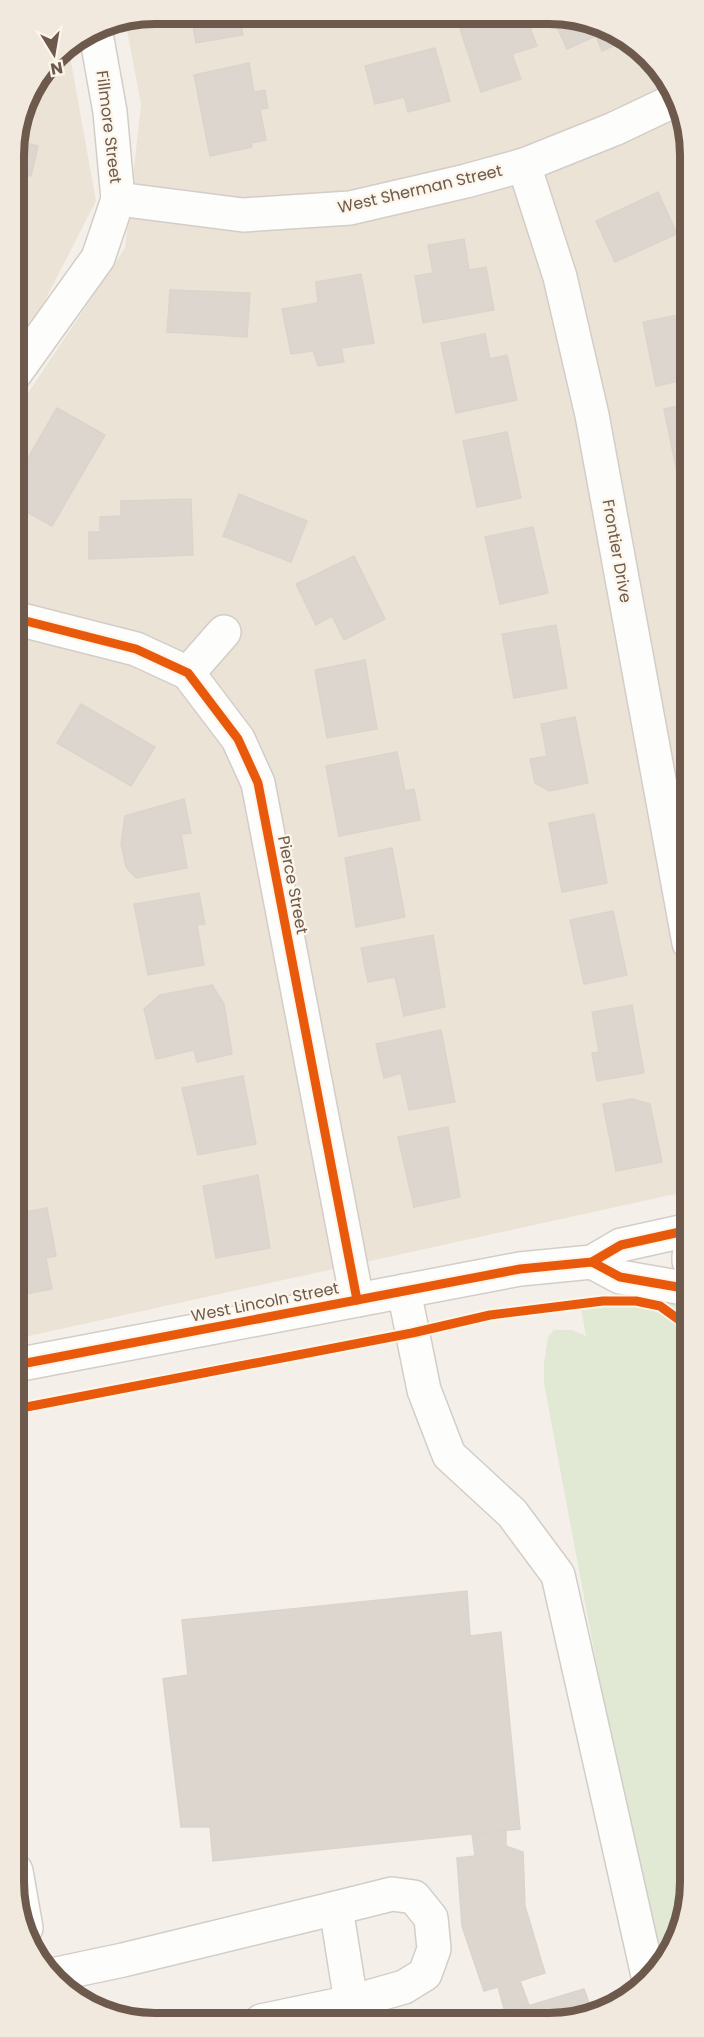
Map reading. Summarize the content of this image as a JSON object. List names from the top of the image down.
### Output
{
  "streets": {
    "street": [
      "Fillmore Street",
      "West Sherman Street",
      "Frontier Drive",
      "Pierce Street",
      "West Lincoln Street"
    ]
  },
  "crossings": [
    ["Fillmore Street", "West Sherman Street"],
    ["West Sherman Street", "Frontier Drive"],
    ["Pierce Street", "West Lincoln Street"]
  ],
  "north": "bottom"
}
